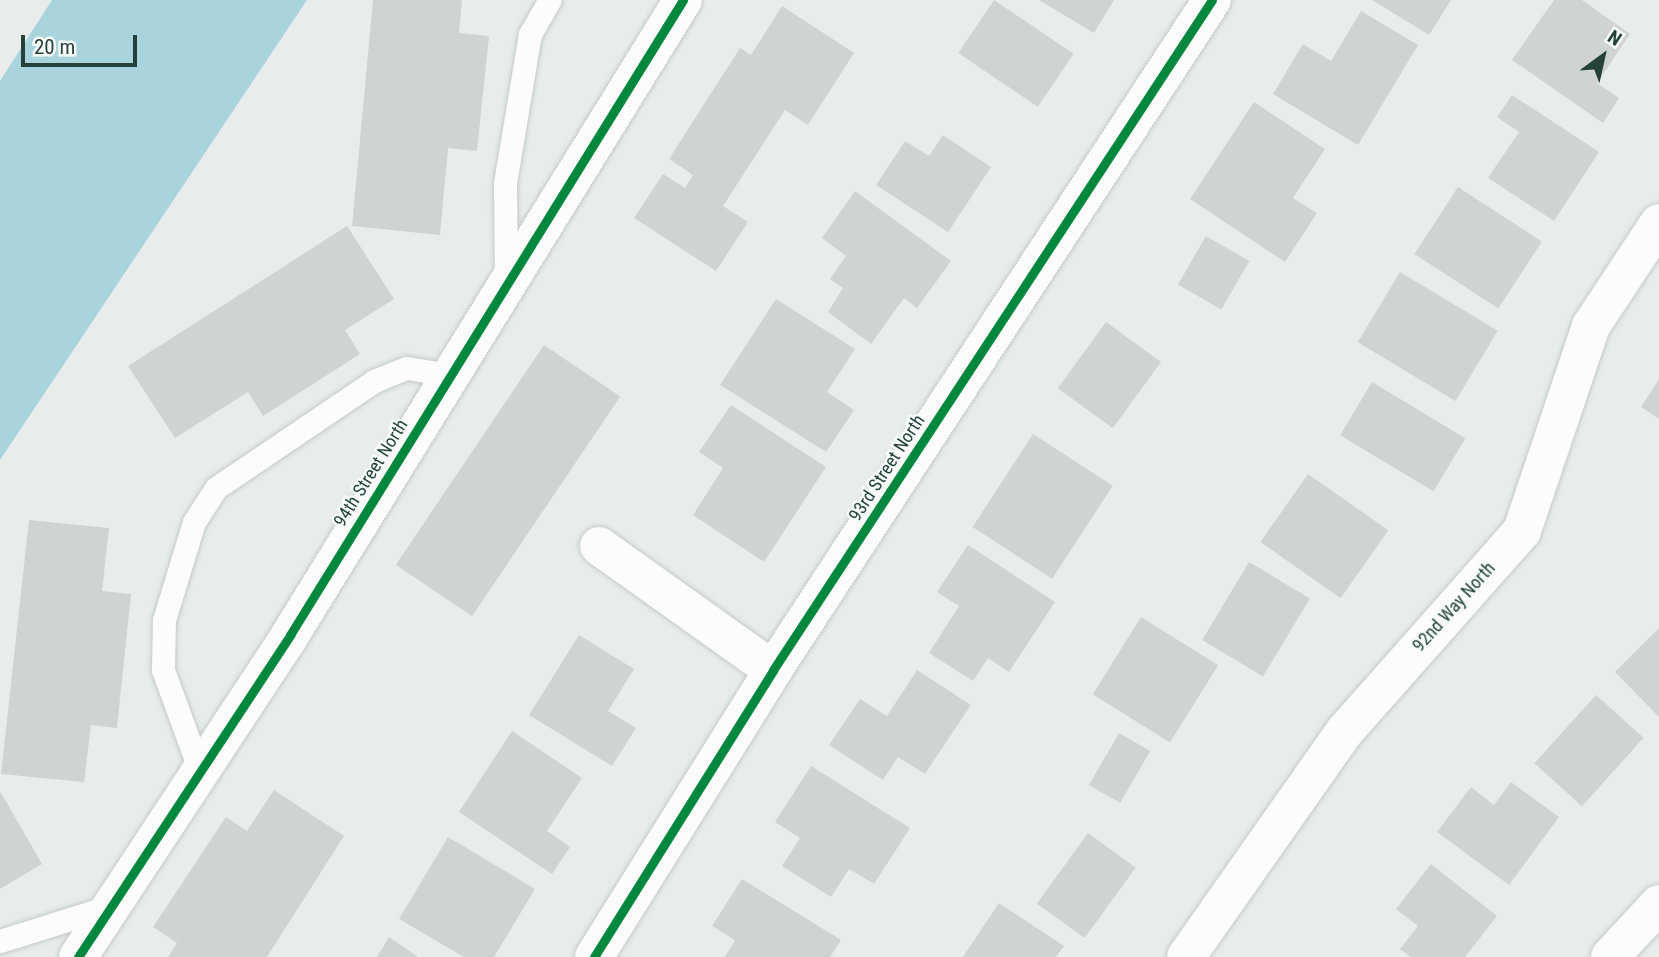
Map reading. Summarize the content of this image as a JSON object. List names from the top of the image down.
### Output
{
  "streets": {
    "street": ["93rd Street North", "94th Street North", "92nd Way North"]
  },
  "scale_bar": "20 m",
  "north": "top right"
}
